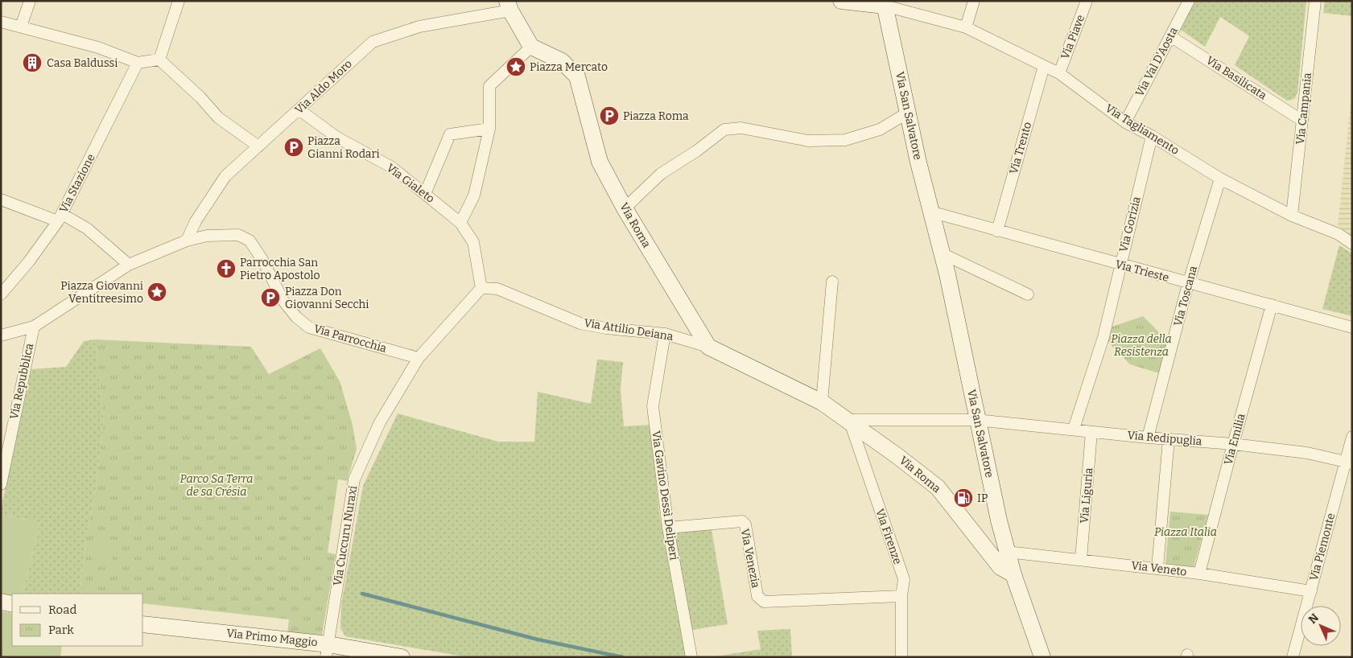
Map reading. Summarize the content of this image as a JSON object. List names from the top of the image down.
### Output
{
  "streets": {
    "street": [
      "Via Piave",
      "Via Val D'Aosta",
      "Via Basilicata",
      "Via Aldo Moro",
      "Via Campania",
      "Via San Salvatore",
      "Via Tagliamento",
      "Via Trento",
      "Via Stazione",
      "Via Gialeto",
      "Via Gorizia",
      "Via Roma",
      "Via Trieste",
      "Via Toscana",
      "Via Attilio Deiana",
      "Via Parrocchia",
      "Via Repubblica",
      "Via Redipuglia",
      "Via Emilia",
      "Via Gavino Dessì Deliperi",
      "Via Liguria",
      "Via Cuccuru Nuraxi",
      "Via Firenze",
      "Via Piemonte",
      "Via Venezia",
      "Via Veneto",
      "Via Primo Maggio"
    ]
  },
  "crossings": [
    ["Via Piave", "Via Tagliamento"],
    ["Via Val D'Aosta", "Via Basilicata"],
    ["Via Val D'Aosta", "Via Tagliamento"],
    ["Via Basilicata", "Via Campania"],
    ["Via Aldo Moro", "Via Gialeto"],
    ["Via Aldo Moro", "Via Parrocchia"],
    ["Via Campania", "Via Tagliamento"],
    ["Via San Salvatore", "Via Tagliamento"],
    ["Via San Salvatore", "Via Roma"],
    ["Via San Salvatore", "Via Trieste"],
    ["Via San Salvatore", "Via Redipuglia"],
    ["Via San Salvatore", "Via Veneto"],
    ["Via Tagliamento", "Via Trento"],
    ["Via Tagliamento", "Via Gorizia"],
    ["Via Tagliamento", "Via Toscana"],
    ["Via Trento", "Via Trieste"],
    ["Via Gialeto", "Via Attilio Deiana"],
    ["Via Gorizia", "Via Trieste"],
    ["Via Gorizia", "Via Redipuglia"],
    ["Via Roma", "Via Attilio Deiana"],
    ["Via Roma", "Via Firenze"],
    ["Via Trieste", "Via Toscana"],
    ["Via Trieste", "Via Emilia"],
    ["Via Toscana", "Via Redipuglia"],
    ["Via Attilio Deiana", "Via Gavino Dessì Deliperi"],
    ["Via Parrocchia", "Via Repubblica"],
    ["Via Parrocchia", "Via Cuccuru Nuraxi"],
    ["Via Redipuglia", "Via Emilia"],
    ["Via Redipuglia", "Via Liguria"],
    ["Via Redipuglia", "Via Piemonte"],
    ["Via Emilia", "Via Veneto"],
    ["Via Gavino Dessì Deliperi", "Via Venezia"],
    ["Via Liguria", "Via Veneto"],
    ["Via Cuccuru Nuraxi", "Via Primo Maggio"],
    ["Via Firenze", "Via Venezia"],
    ["Via Piemonte", "Via Veneto"]
  ],
  "parks": ["Piazza della Resistenza", "Parco Sa Terra de sa Crésia", "Piazza Italia"],
  "places": {
    "building": ["Casa Baldussi"],
    "place": ["Piazza Mercato", "Piazza Giovanni Ventitreesimo"],
    "parking": ["Piazza Roma", "Piazza Gianni Rodari", "Piazza Don Giovanni Secchi"],
    "church": ["Parrocchia San Pietro Apostolo"],
    "fuel station": ["IP"]
  },
  "legend": ["Road", "Park"],
  "north": "top left"
}
